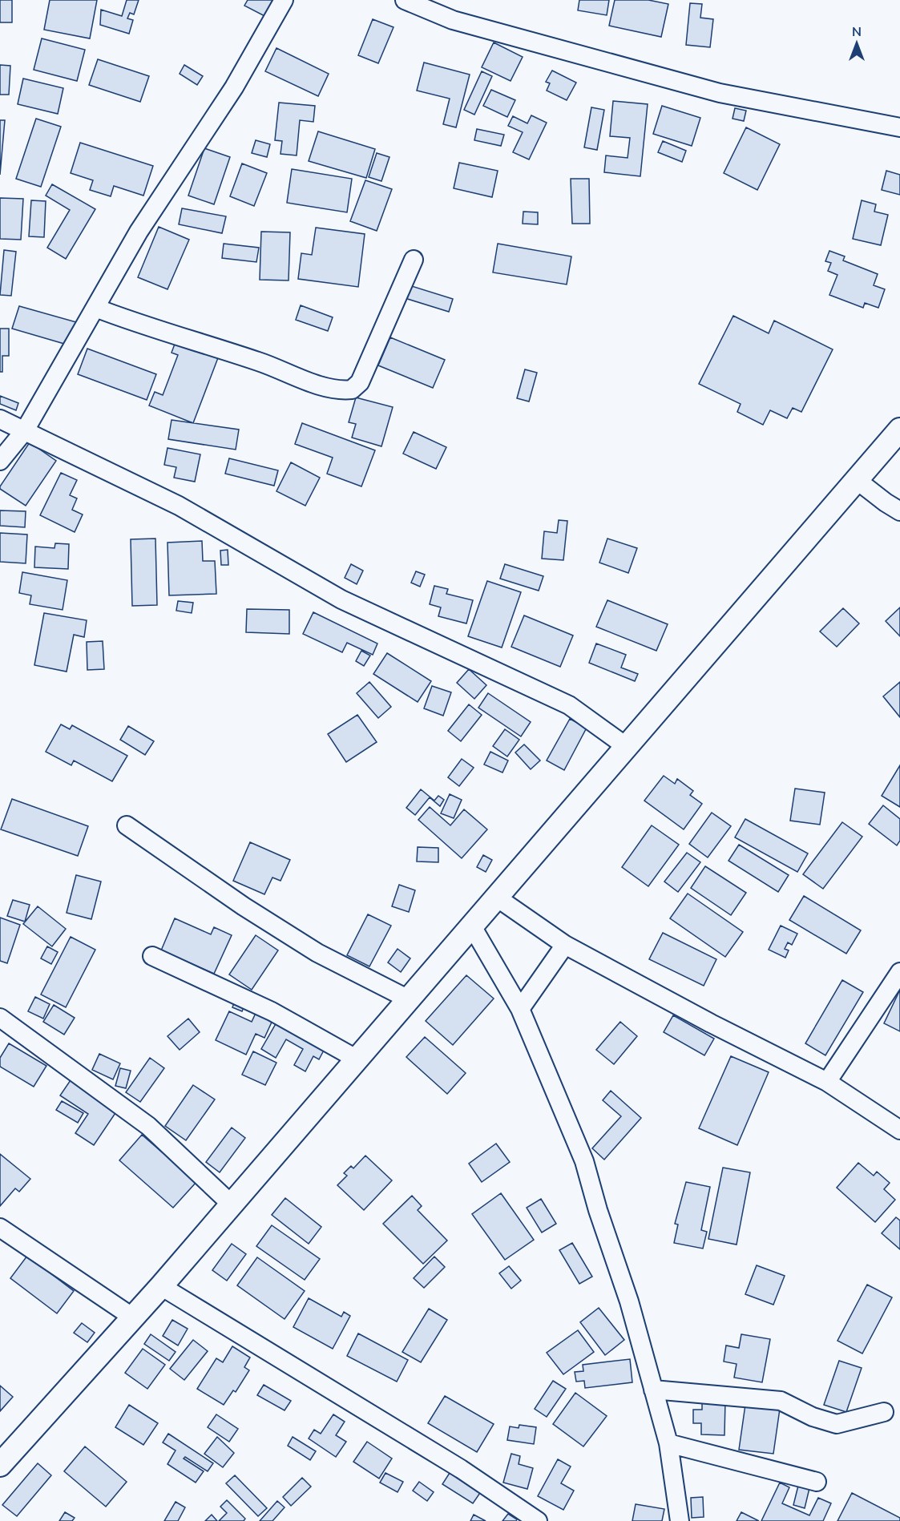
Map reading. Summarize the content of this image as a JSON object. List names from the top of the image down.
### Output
{
  "north": "top"
}
